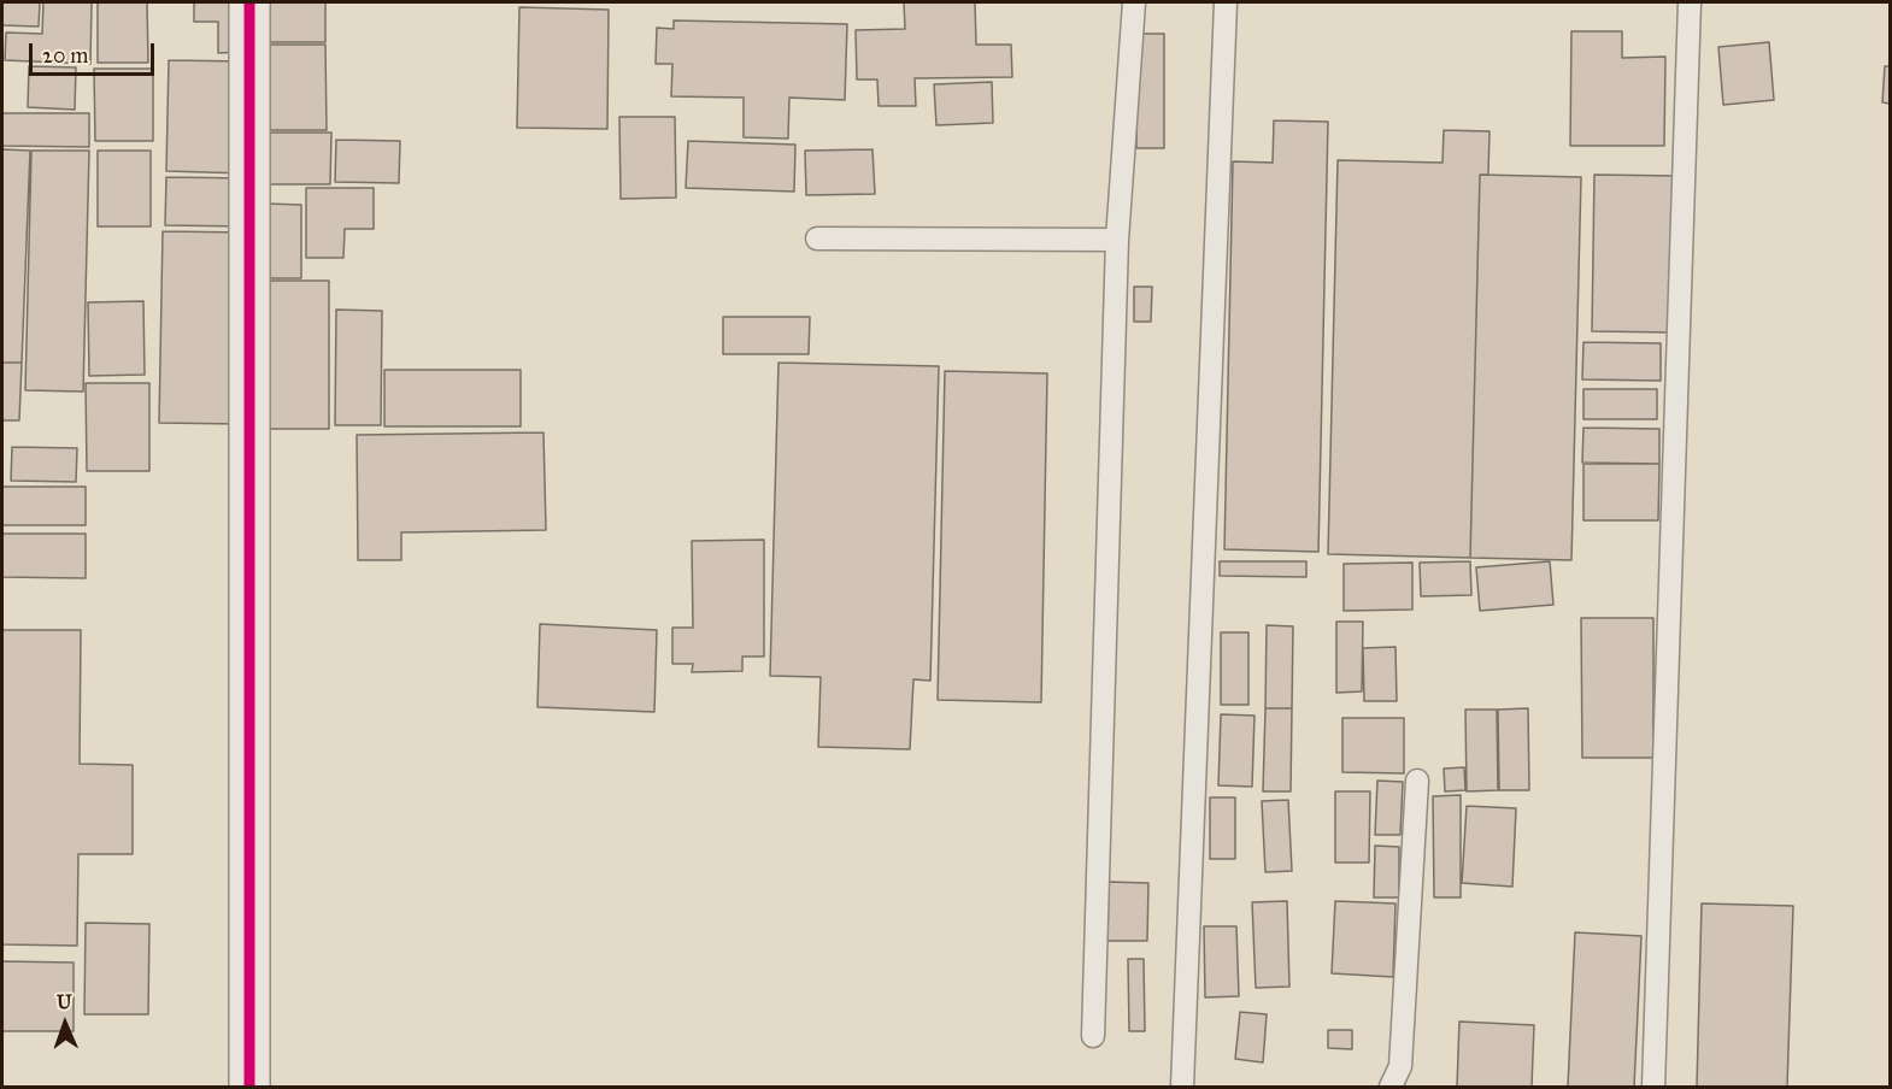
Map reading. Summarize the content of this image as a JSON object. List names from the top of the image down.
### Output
{
  "scale_bar": "20 m",
  "north": "top"
}
